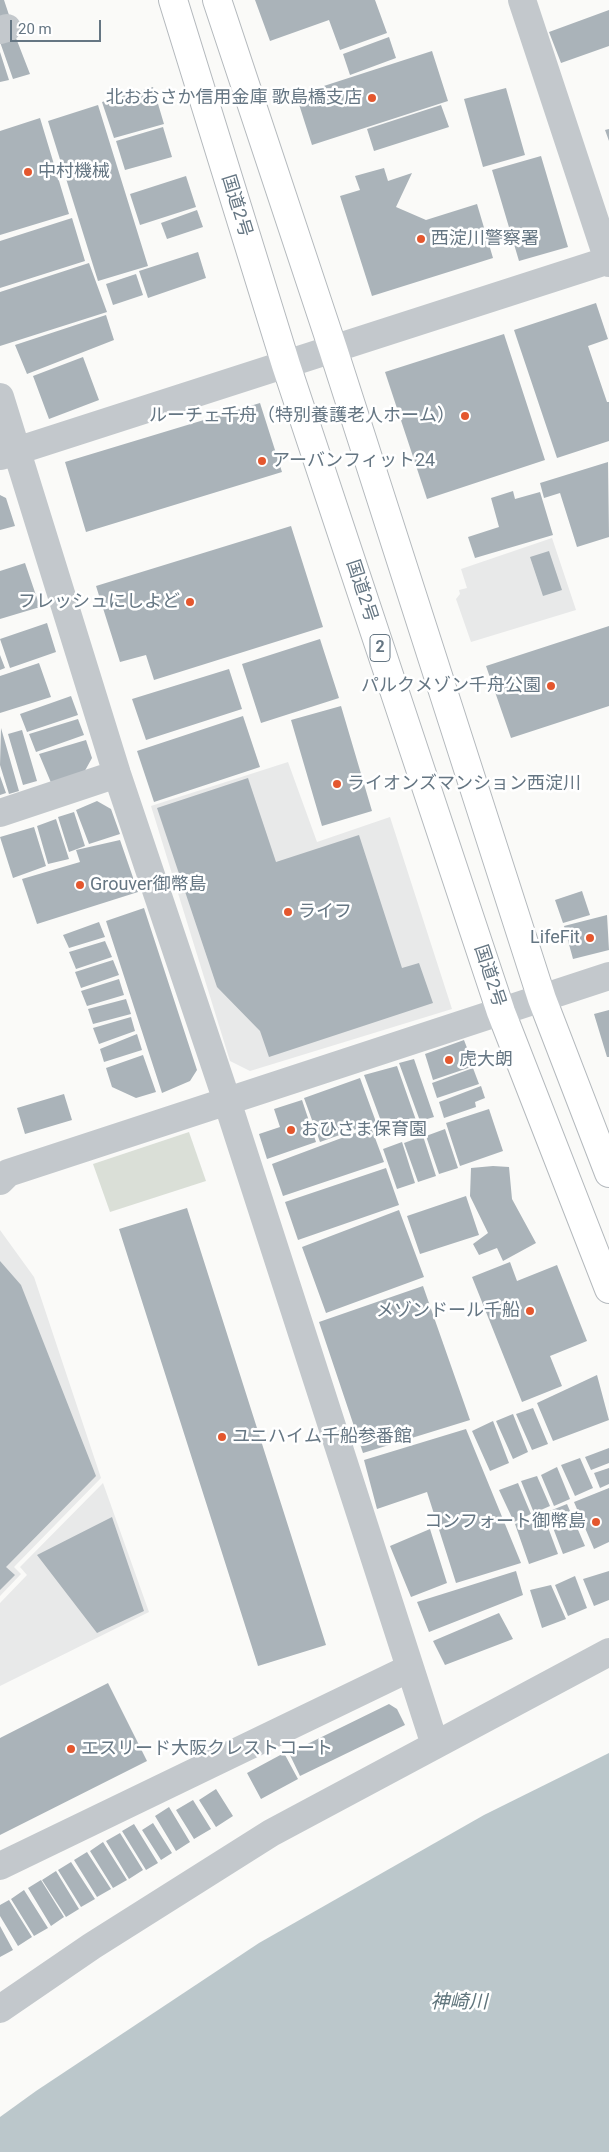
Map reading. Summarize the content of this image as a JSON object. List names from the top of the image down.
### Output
{
  "streets": {
    "highway": ["国道2号", "2"]
  },
  "water": ["神崎川"],
  "places": [
    "北おおさか信用金庫 歌島橋支店",
    "中村機械",
    "西淀川警察署",
    "ルーチェ千舟（特別養護老人ホーム）",
    "アーバンフィット24",
    "フレッシュにしよど",
    "パルクメゾン千舟公園",
    "ライオンズマンション西淀川",
    "Grouver御幣島",
    "ライフ",
    "LifeFit",
    "虎大朗",
    "おひさま保育園",
    "メゾンドール千船",
    "ユニハイム千船参番館",
    "コンフォート御幣島",
    "エスリード大阪クレストコート"
  ],
  "scale_bar": "20 m"
}
